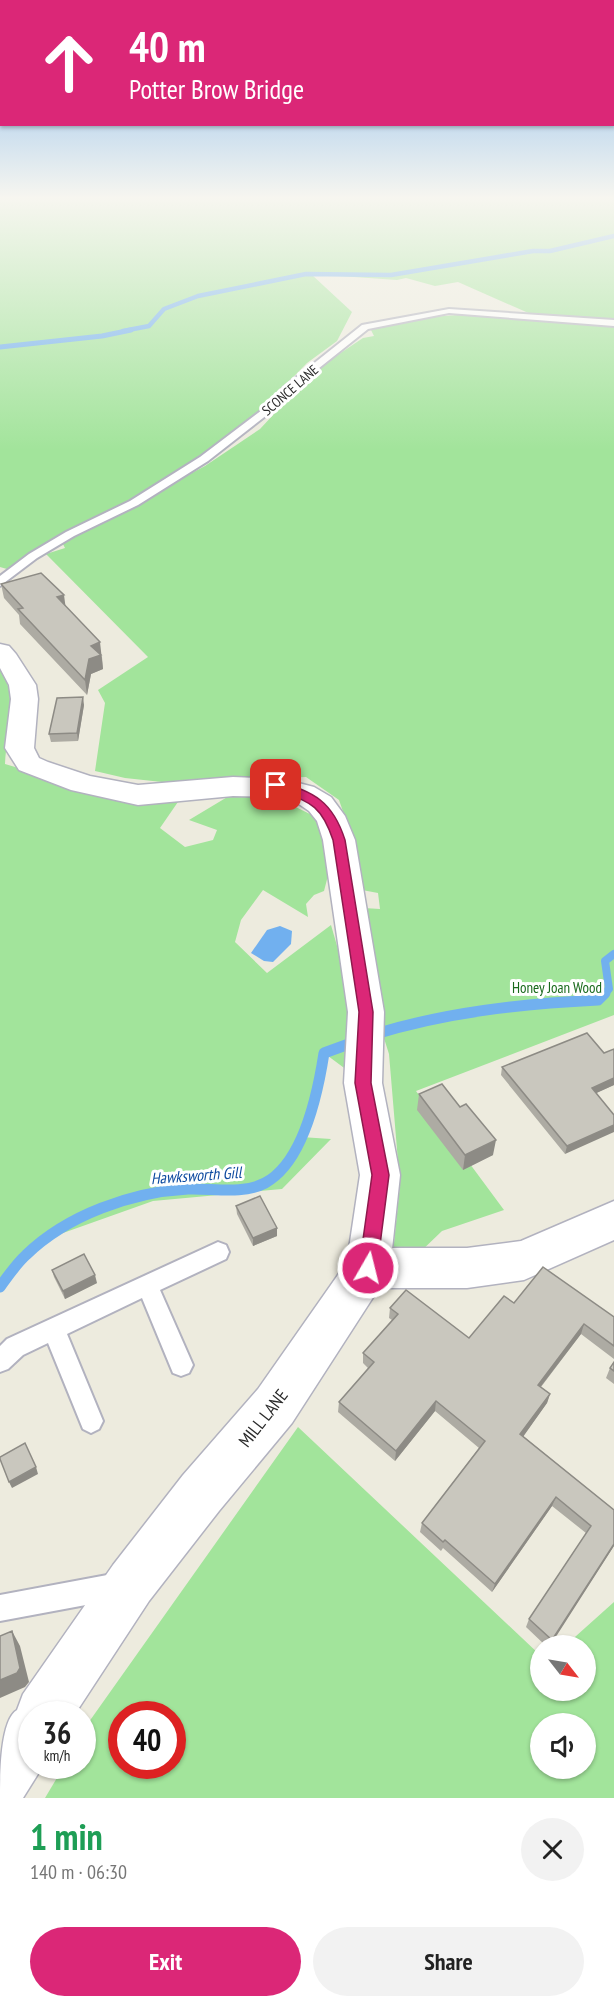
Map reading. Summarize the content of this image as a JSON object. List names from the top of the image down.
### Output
{
  "streets": {
    "street": ["MILL LANE"],
    "lane": ["SCONCE LANE"]
  },
  "water": ["Hawksworth Gill"],
  "parks": ["Honey Joan Wood"],
  "north": "bottom right",
  "page": {
    "turn": ["40 m", "Potter Brow Bridge"],
    "speed": "36 km/h",
    "limit": "40",
    "heading": ["1 min", "140 m · 06:30"],
    "buttons": ["Exit", "Share"]
  }
}
